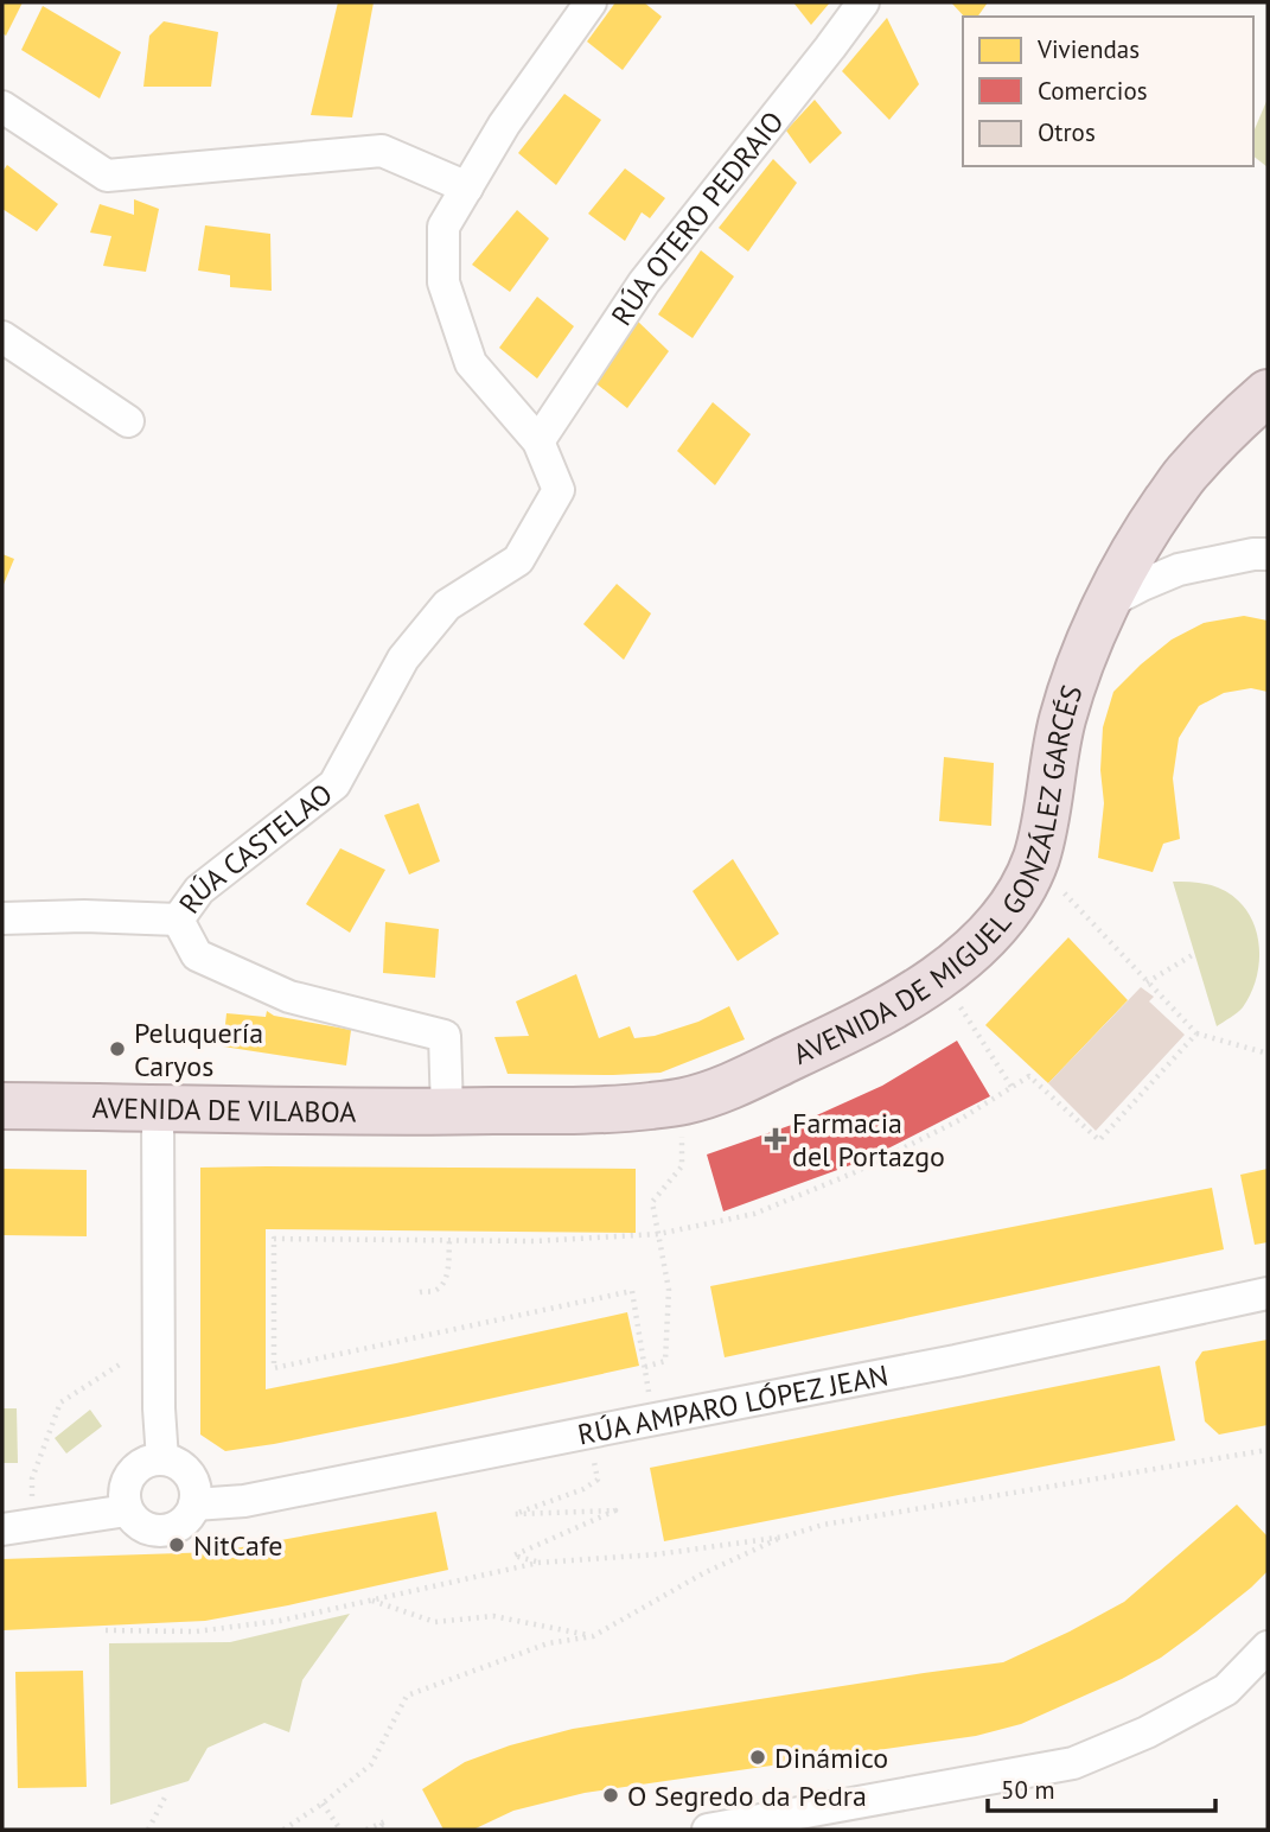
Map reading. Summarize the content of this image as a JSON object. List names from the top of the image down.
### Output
{
  "streets": {
    "highway": ["AVENIDA DE MIGUEL GONZÁLEZ GARCÉS", "AVENIDA DE VILABOA"],
    "street": ["RÚA OTERO PEDRAIO", "RÚA CASTELAO", "RÚA AMPARO LÓPEZ JEAN"]
  },
  "crossings": [
    ["RÚA OTERO PEDRAIO", "RÚA CASTELAO"],
    ["RÚA CASTELAO", "AVENIDA DE MIGUEL GONZÁLEZ GARCÉS"],
    ["RÚA CASTELAO", "AVENIDA DE VILABOA"],
    ["AVENIDA DE MIGUEL GONZÁLEZ GARCÉS", "AVENIDA DE VILABOA"]
  ],
  "places": {
    "other": [
      "Peluquería Caryos",
      "NitCafe",
      "Dinámico",
      "O Segredo da Pedra"
    ],
    "health": ["Farmacia del Portazgo"]
  },
  "legend": ["Viviendas", "Comercios", "Otros"],
  "scale_bar": "50 m"
}
